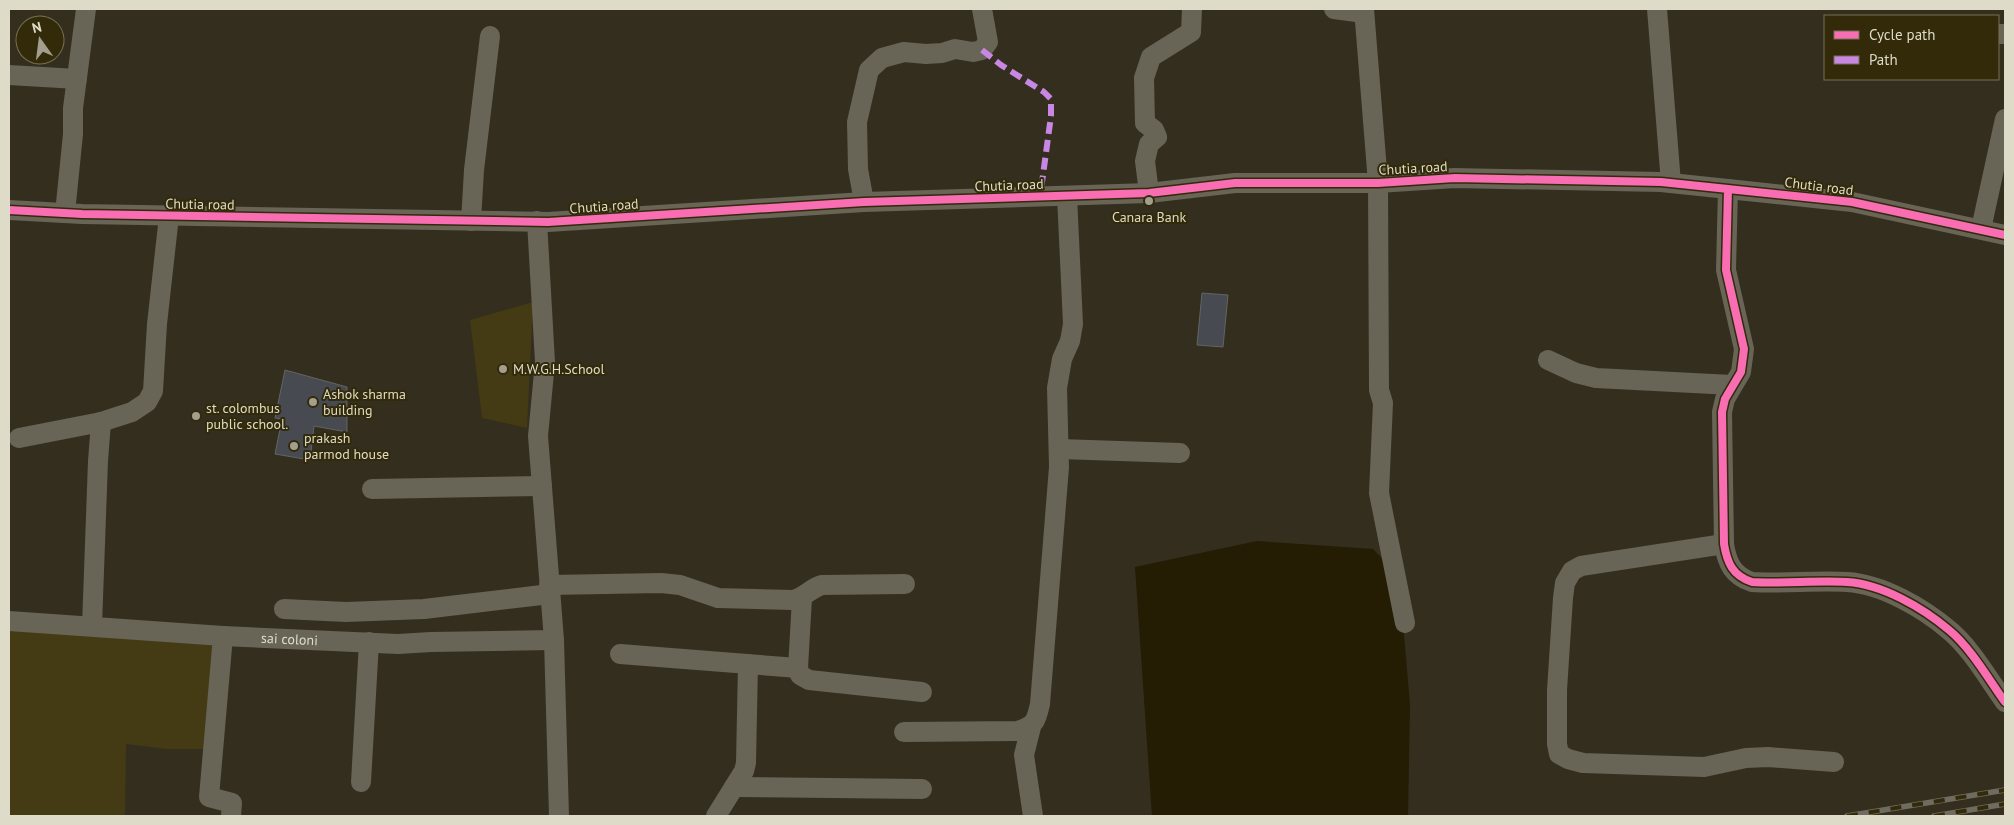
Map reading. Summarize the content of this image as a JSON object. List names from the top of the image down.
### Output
{
  "streets": {
    "street": ["Chutia road", "sai coloni"]
  },
  "places": [
    "Canara Bank",
    "M.W.G.H.School",
    "Ashok sharma building",
    "st. colombus public school.",
    "prakash parmod house"
  ],
  "legend": ["Cycle path", "Path"],
  "north": "top"
}
